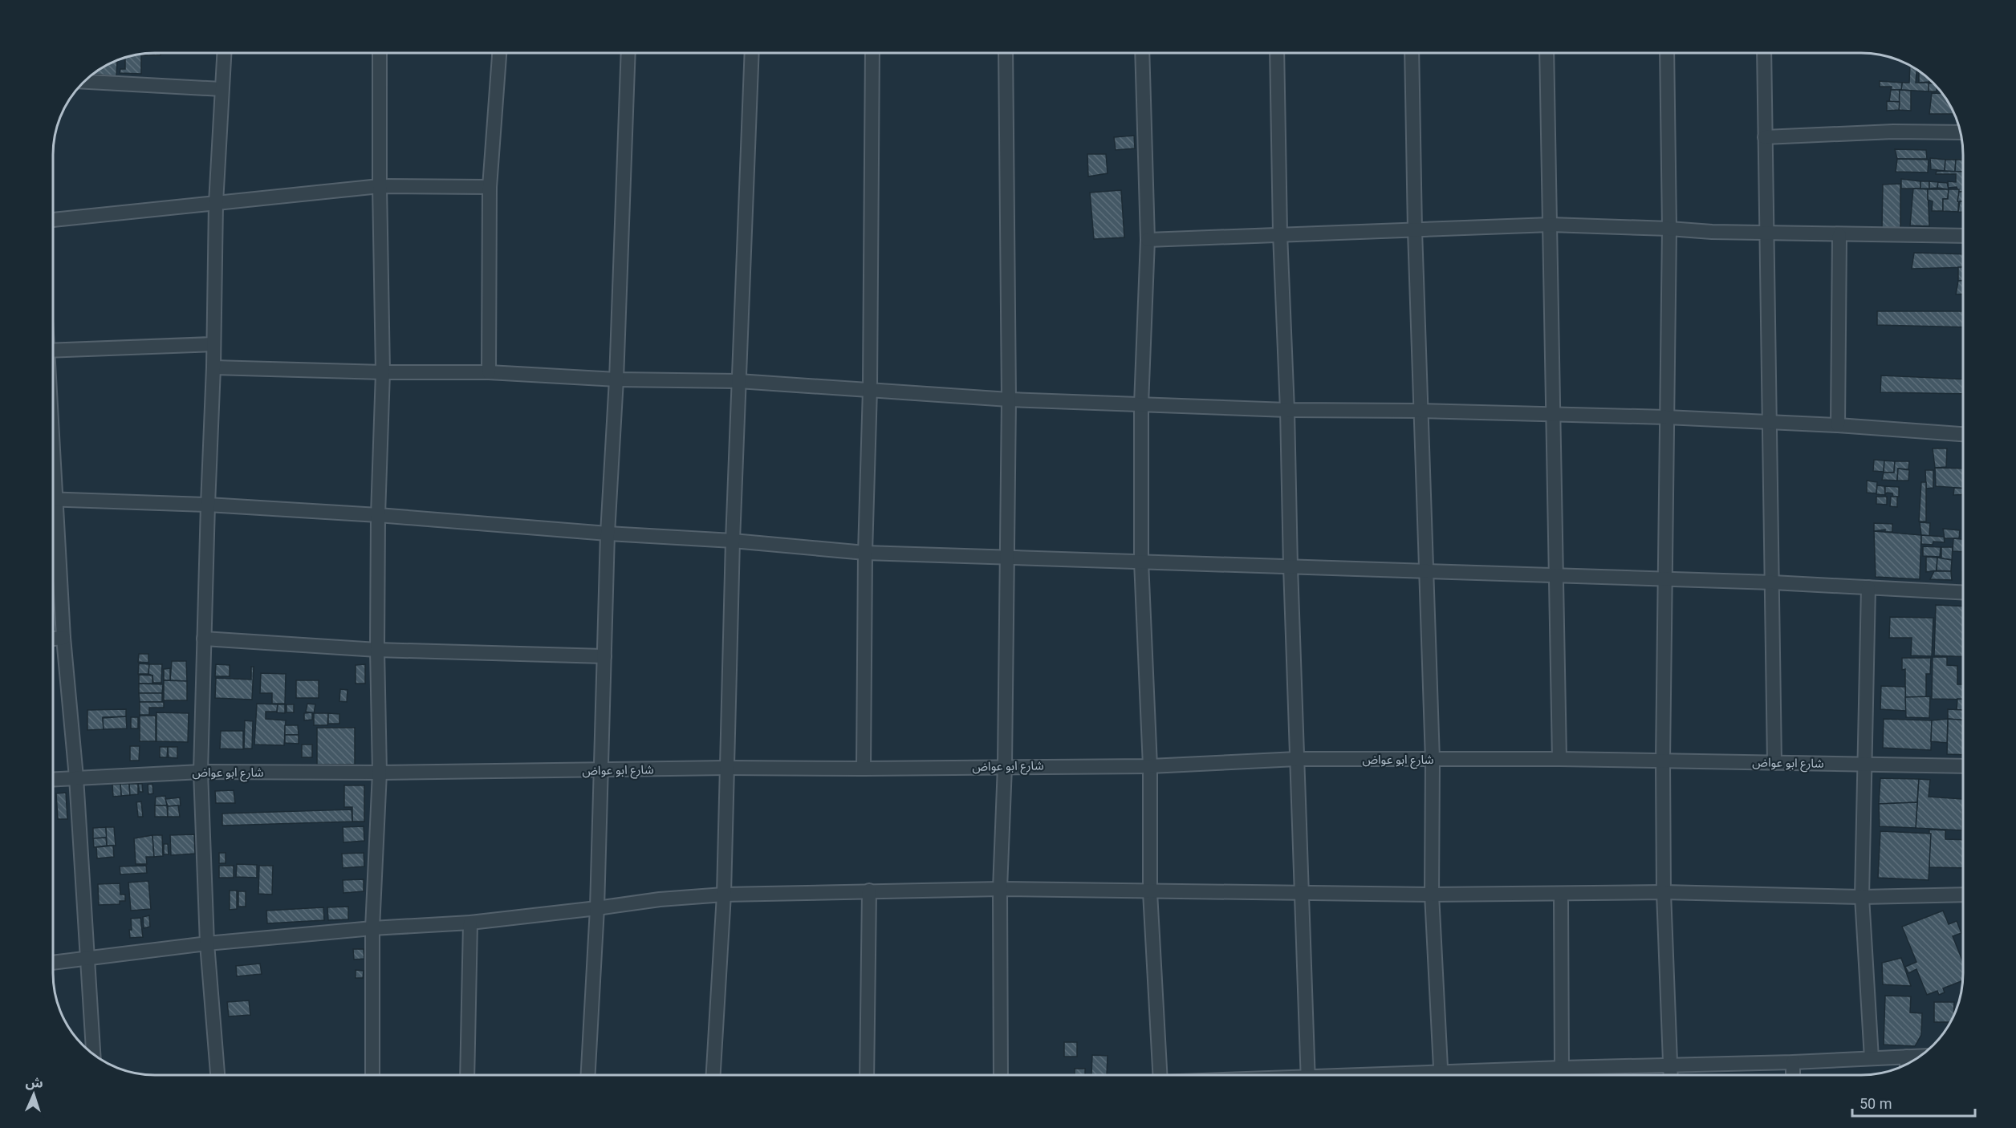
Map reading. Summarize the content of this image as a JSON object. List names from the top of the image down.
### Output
{
  "streets": {
    "street": ["شارع ابو عواض"]
  },
  "scale_bar": "50 m",
  "north": "top"
}
